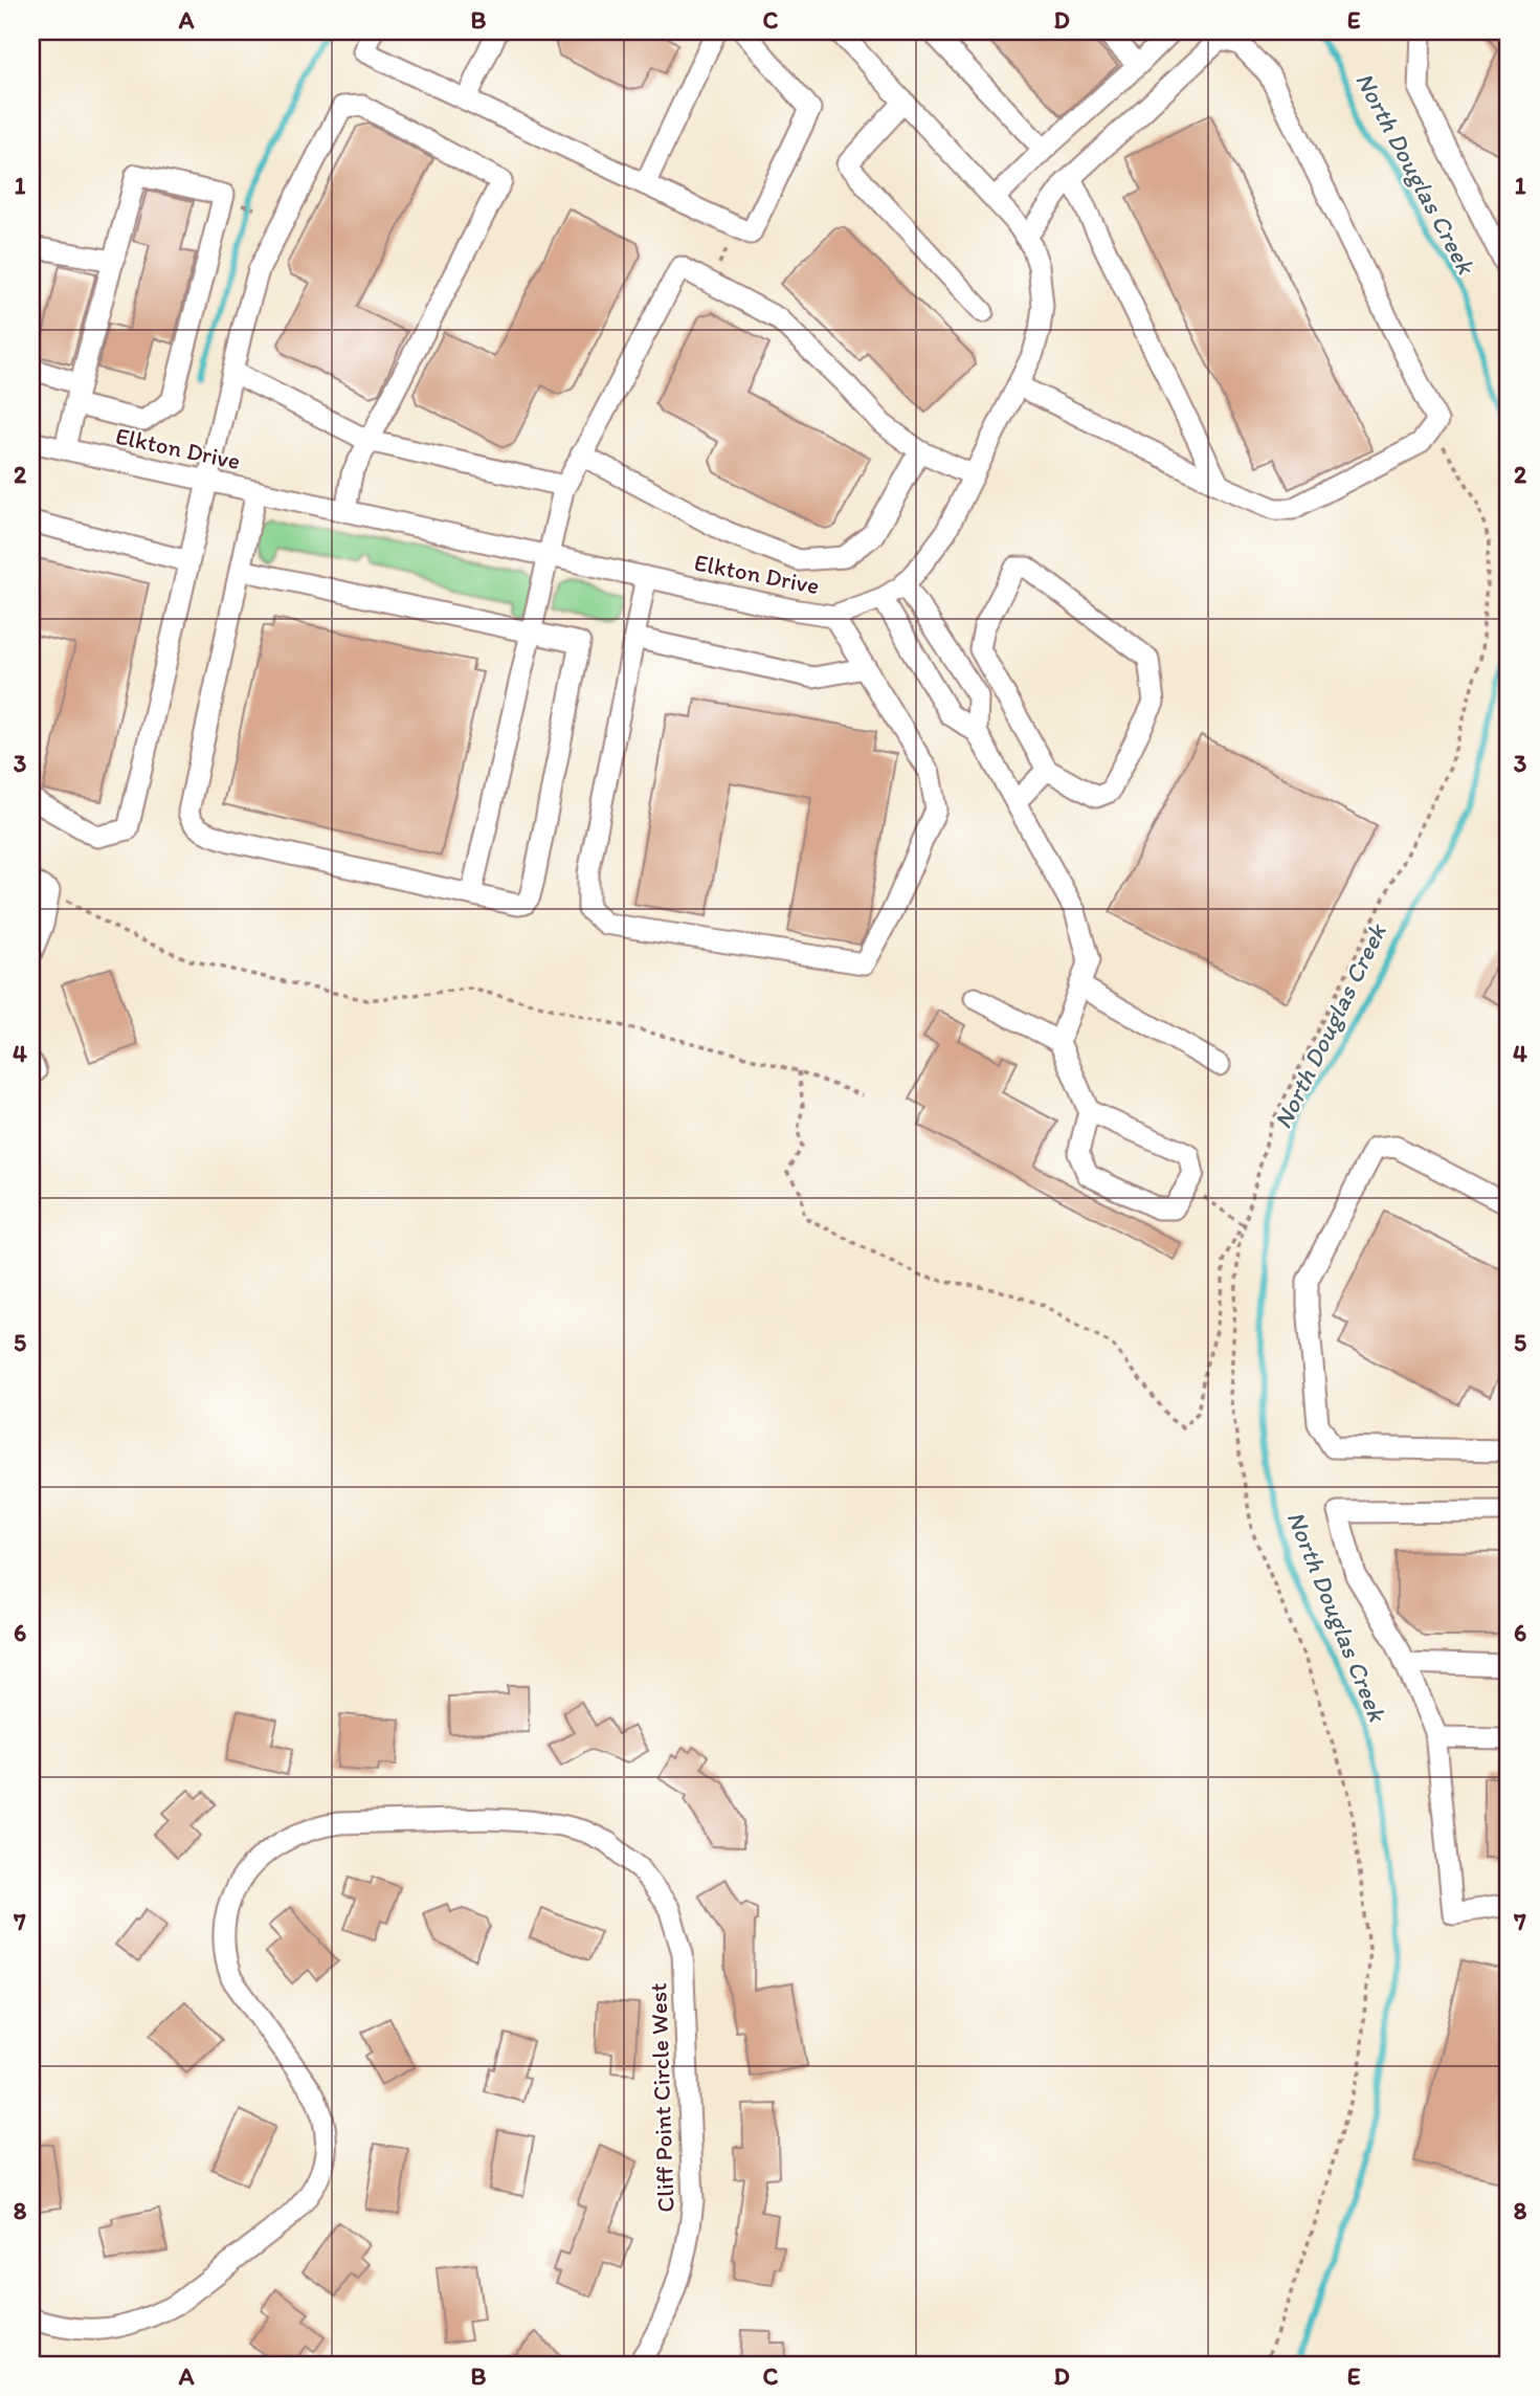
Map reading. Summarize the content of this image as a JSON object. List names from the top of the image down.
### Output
{
  "streets": {
    "street": ["Elkton Drive", "Cliff Point Circle West"]
  },
  "water": ["North Douglas Creek"],
  "grid": {
    "columns": [
      "A",
      "B",
      "C",
      "D",
      "E"
    ],
    "rows": [
      "1",
      "2",
      "3",
      "4",
      "5",
      "6",
      "7",
      "8"
    ]
  }
}
